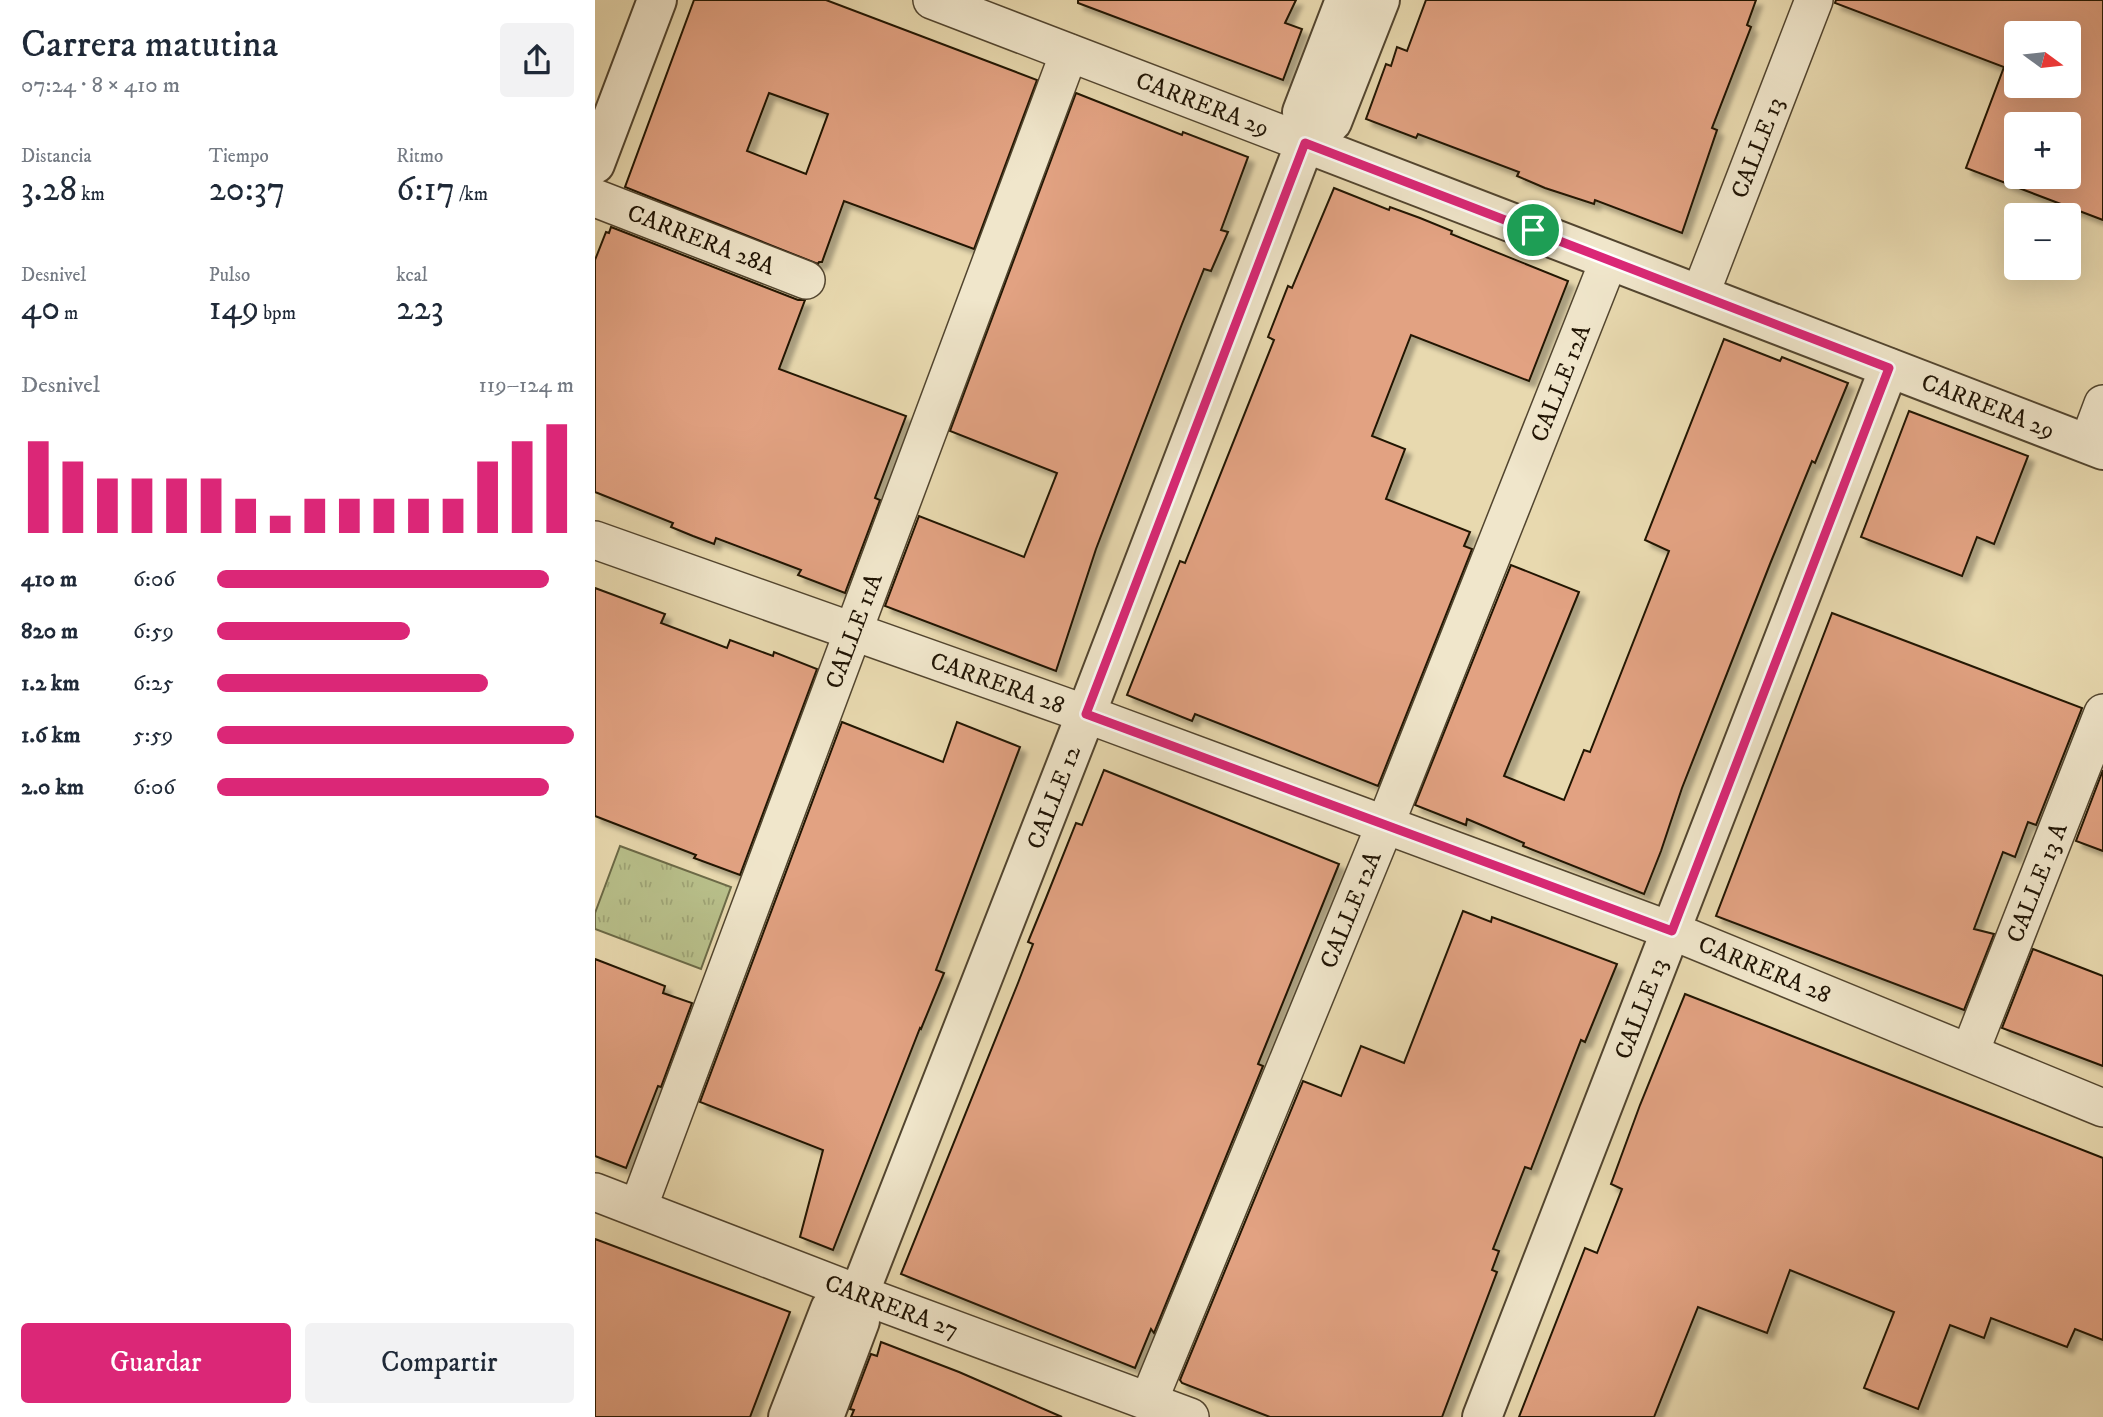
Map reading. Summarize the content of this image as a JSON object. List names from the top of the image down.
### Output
{
  "streets": {
    "street": [
      "CARRERA 29",
      "CALLE 13",
      "CARRERA 28A",
      "CALLE 12A",
      "CALLE 11A",
      "CARRERA 28",
      "CALLE 12",
      "CALLE 13 A",
      "CARRERA 27"
    ]
  },
  "crossings": [
    ["CARRERA 29", "CALLE 13"],
    ["CARRERA 29", "CALLE 12A"],
    ["CARRERA 29", "CALLE 11A"],
    ["CARRERA 29", "CALLE 12"],
    ["CALLE 13", "CARRERA 28"],
    ["CALLE 12A", "CARRERA 28"],
    ["CALLE 12A", "CARRERA 27"],
    ["CALLE 11A", "CARRERA 28"],
    ["CALLE 11A", "CARRERA 27"],
    ["CARRERA 28", "CALLE 12"],
    ["CARRERA 28", "CALLE 13 A"],
    ["CALLE 12", "CARRERA 27"]
  ],
  "north": "right",
  "page": {
    "heading": ["Carrera matutina", "07:24 · 8 × 410 m"],
    "map_buttons": ["+", "−"],
    "stats": [
      ["Distancia", "3.28 km"],
      ["Tiempo", "20:37"],
      ["Ritmo", "6:17 /km"],
      ["Desnivel", "40 m"],
      ["Pulso", "149 bpm"],
      ["kcal", "223"]
    ],
    "chart": ["Desnivel", "119–124 m"],
    "list": [
      {
        "name": "410 m",
        "note": "6:06"
      },
      {
        "name": "820 m",
        "note": "6:59"
      },
      {
        "name": "1.2 km",
        "note": "6:25"
      },
      {
        "name": "1.6 km",
        "note": "5:59"
      },
      {
        "name": "2.0 km",
        "note": "6:06"
      }
    ],
    "buttons": ["Guardar", "Compartir"]
  }
}
